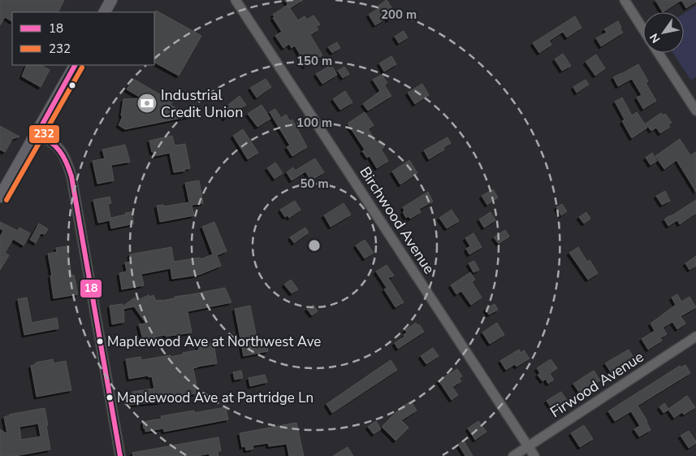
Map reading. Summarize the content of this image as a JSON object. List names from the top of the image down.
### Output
{
  "streets": {
    "street": ["Birchwood Avenue", "Firwood Avenue"]
  },
  "crossings": [
    ["Birchwood Avenue", "Firwood Avenue"]
  ],
  "places": {
    "bank": ["Industrial Credit Union"],
    "other": ["Maplewood Ave at Northwest Ave", "Maplewood Ave at Partridge Ln"]
  },
  "lines": ["transit line 18", "transit line 232"],
  "legend": ["18", "232"],
  "north": "bottom left",
  "rings": [
    "200 m",
    "150 m",
    "100 m",
    "50 m"
  ]
}
